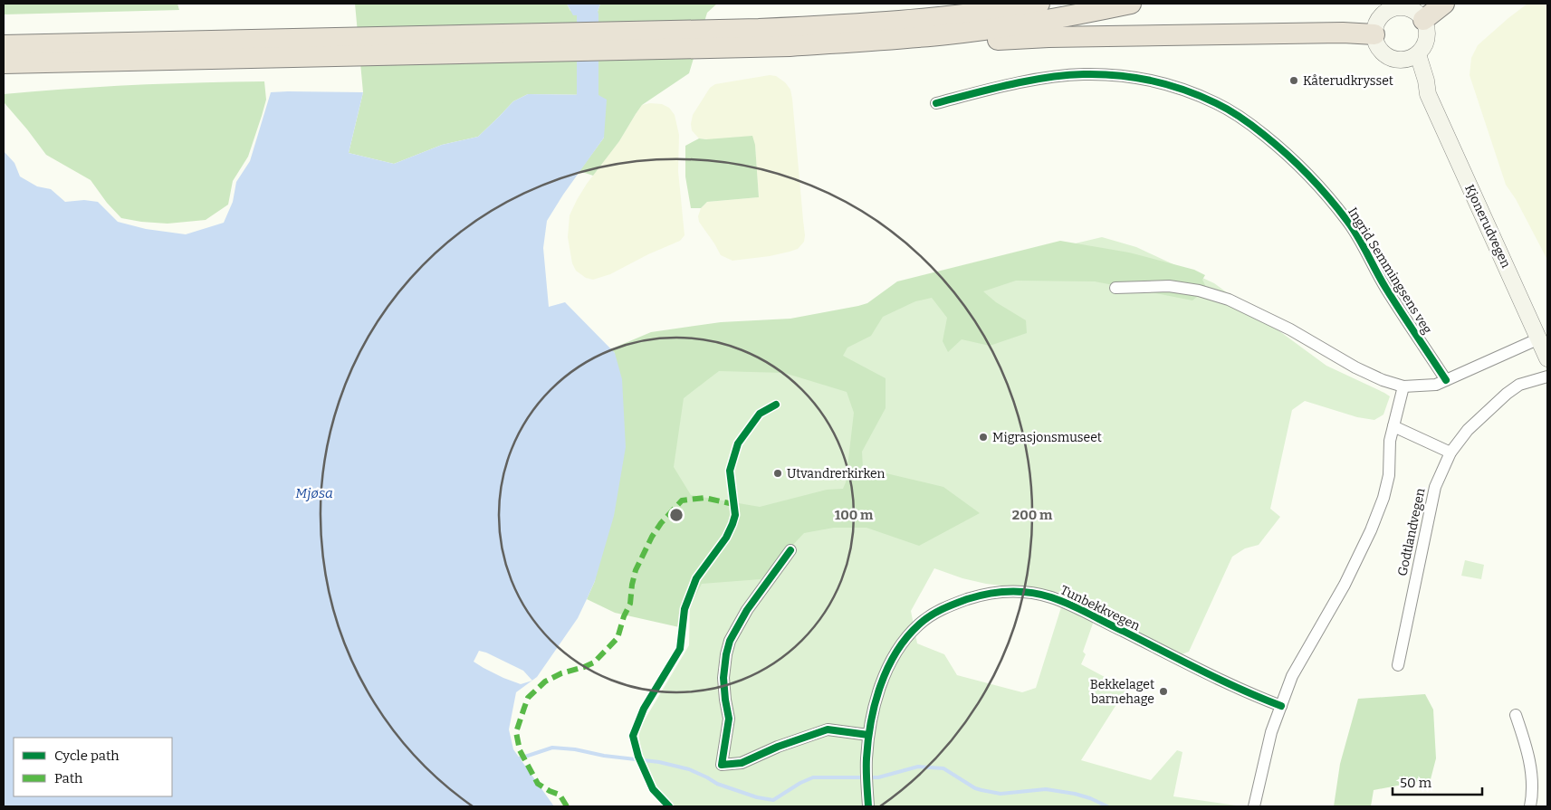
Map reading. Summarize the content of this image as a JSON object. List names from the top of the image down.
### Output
{
  "streets": {
    "main road": ["Kjonerudvegen"],
    "street": ["Ingrid Semmingsens veg", "Godtlandvegen", "Tunbekkvegen"]
  },
  "water": ["Mjøsa"],
  "places": [
    "Kåterudkrysset",
    "Migrasjonsmuseet",
    "Utvandrerkirken",
    "Bekkelaget barnehage"
  ],
  "legend": ["Cycle path", "Path"],
  "scale_bar": "50 m",
  "rings": ["100 m", "200 m"]
}
